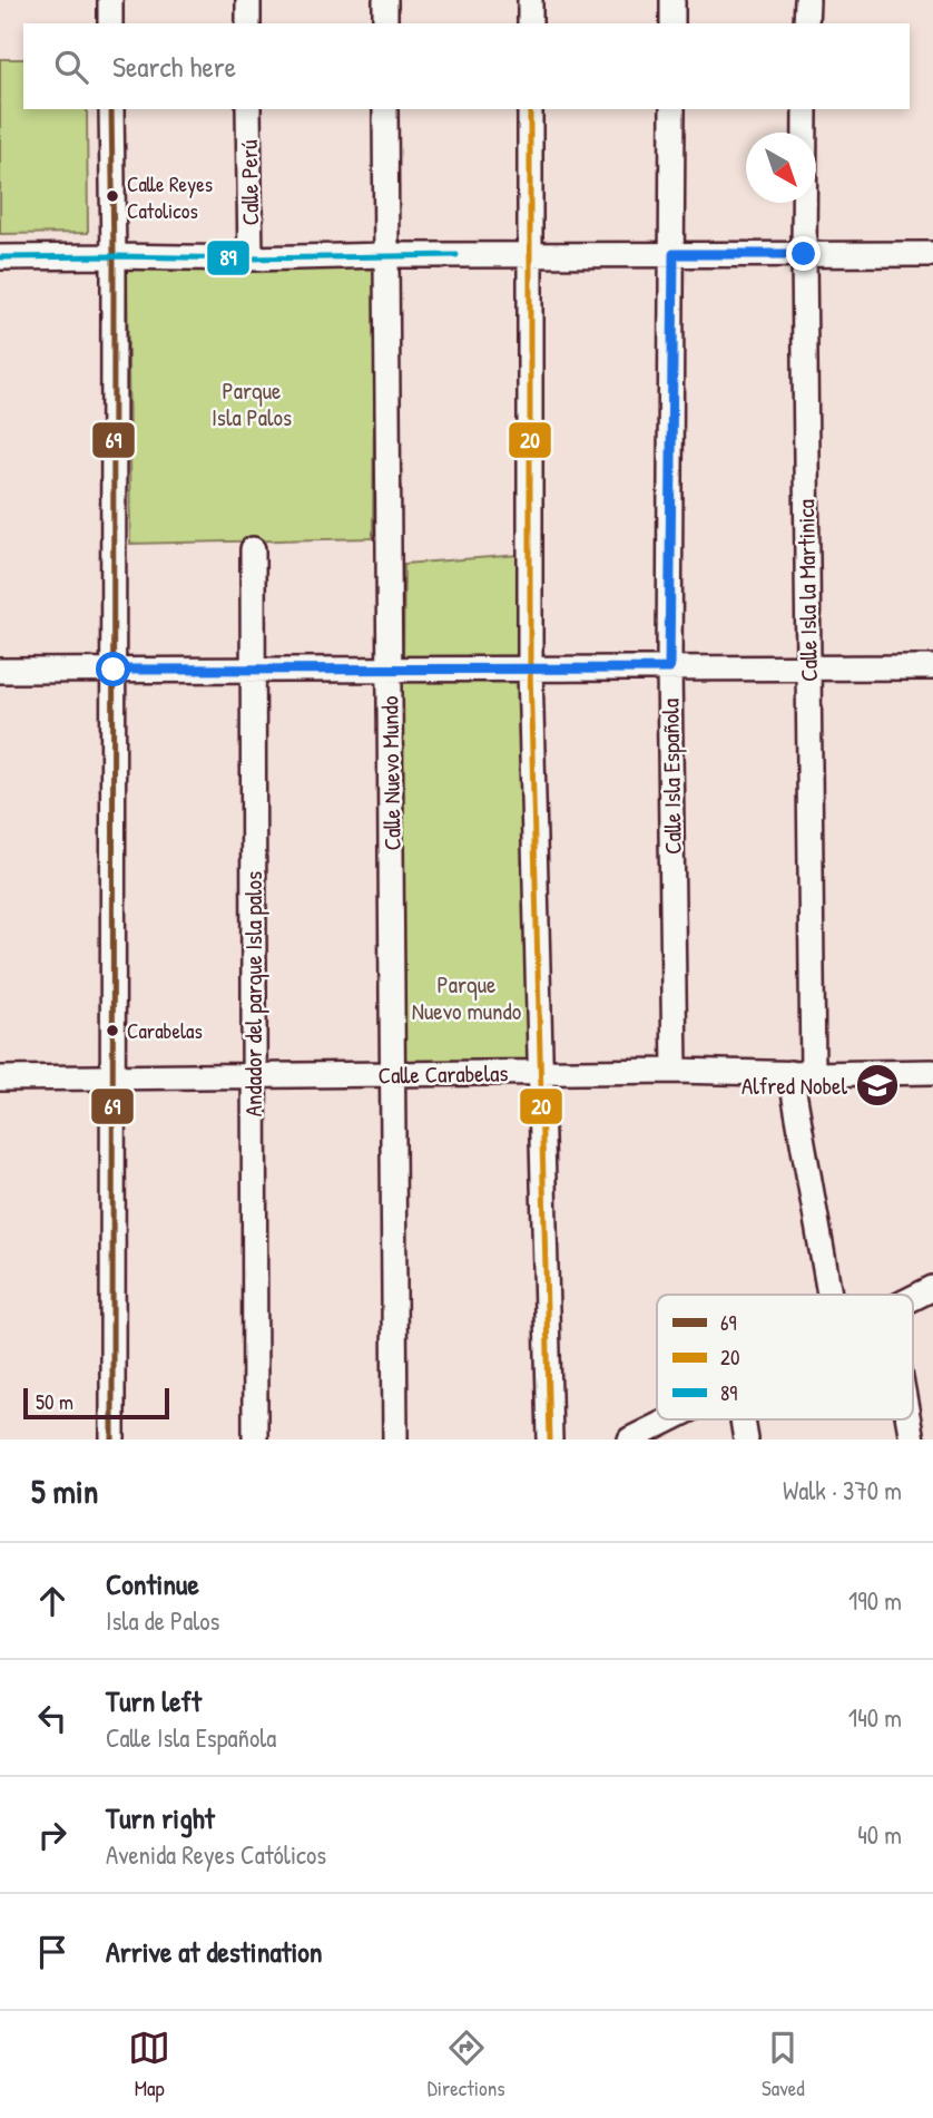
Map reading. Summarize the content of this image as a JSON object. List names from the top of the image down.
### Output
{
  "streets": {
    "street": [
      "Calle Perú",
      "Calle Isla la Martinica",
      "Calle Nuevo Mundo",
      "Calle Isla Española",
      "Andador del parque Isla palos",
      "Calle Carabelas"
    ]
  },
  "crossings": [
    ["Calle Isla la Martinica", "Calle Carabelas"],
    ["Calle Nuevo Mundo", "Calle Carabelas"],
    ["Calle Isla Española", "Calle Carabelas"],
    ["Andador del parque Isla palos", "Calle Carabelas"]
  ],
  "parks": ["Parque Isla Palos", "Parque Nuevo mundo"],
  "places": {
    "other": ["Calle Reyes Catolicos", "Carabelas"],
    "school or university": ["Alfred Nobel"]
  },
  "lines": ["transit line 69", "transit line 20", "transit line 89"],
  "legend": ["69", "20", "89"],
  "scale_bar": "50 m",
  "north": "bottom right",
  "page": {
    "search": "Search here",
    "scale": "50 m",
    "heading": ["5 min", "Walk · 370 m"],
    "list": [
      ["Continue", "Isla de Palos", "190 m"],
      ["Turn left", "Calle Isla Española", "140 m"],
      ["Turn right", "Avenida Reyes Católicos", "40 m"],
      "Arrive at destination"
    ],
    "nav": ["Map", "Directions", "Saved"]
  }
}
